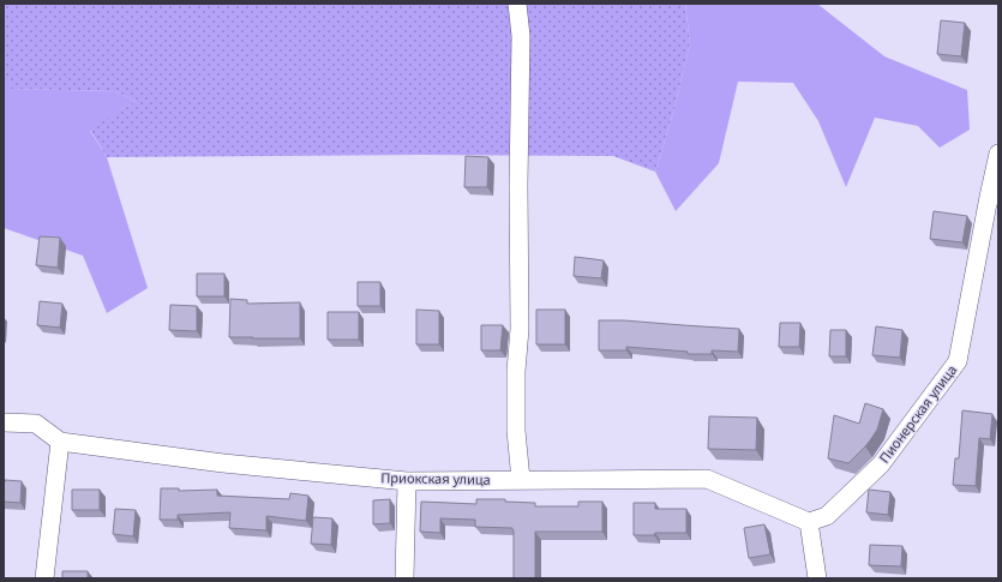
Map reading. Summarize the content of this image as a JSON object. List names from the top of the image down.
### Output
{
  "streets": {
    "street": ["Пионерская улица", "Приокская улица"]
  },
  "crossings": [
    ["Пионерская улица", "Приокская улица"]
  ]
}
